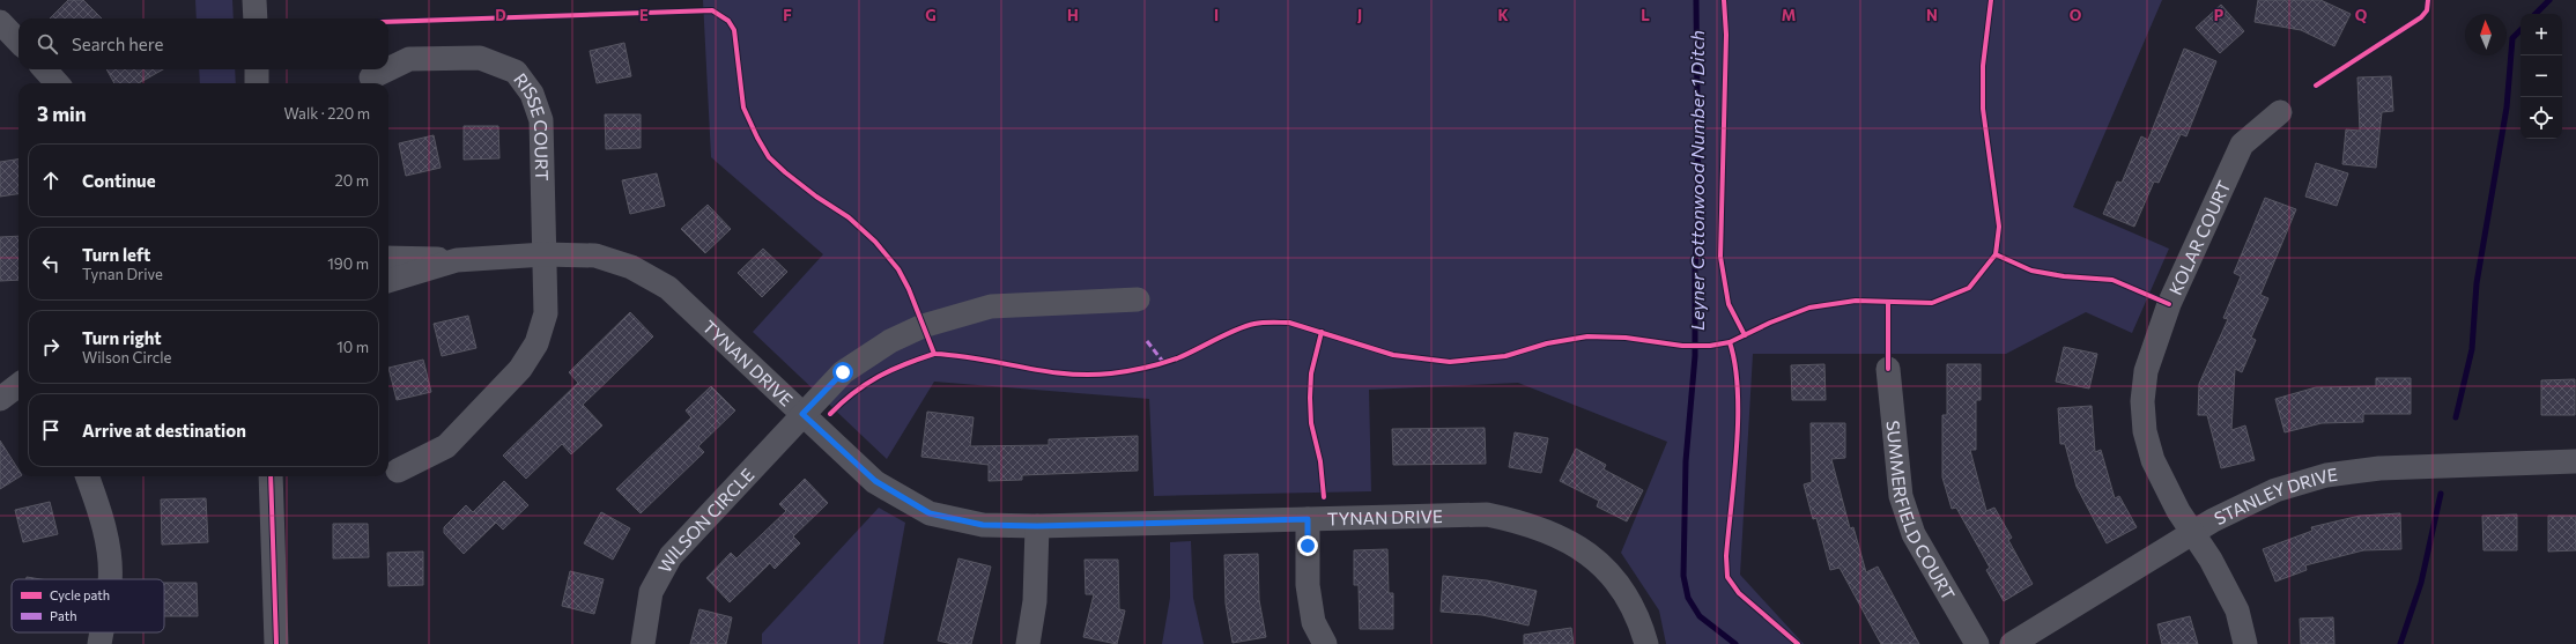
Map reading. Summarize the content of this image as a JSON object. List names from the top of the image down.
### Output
{
  "streets": {
    "street": [
      "RISSE COURT",
      "KOLAR COURT",
      "TYNAN DRIVE",
      "STANLEY DRIVE",
      "SUMMERFIELD COURT",
      "WILSON CIRCLE"
    ]
  },
  "crossings": [
    ["RISSE COURT", "TYNAN DRIVE"],
    ["KOLAR COURT", "STANLEY DRIVE"],
    ["TYNAN DRIVE", "WILSON CIRCLE"]
  ],
  "water": ["Leyner Cottonwood Number 1 Ditch"],
  "legend": ["Cycle path", "Path"],
  "north": "top",
  "page": {
    "map_buttons": ["+", "−"],
    "search": "Search here",
    "heading": ["3 min", "Walk · 220 m"],
    "list": [
      ["Continue", "20 m"],
      ["Turn left", "Tynan Drive", "190 m"],
      ["Turn right", "Wilson Circle", "10 m"],
      "Arrive at destination"
    ]
  },
  "grid": {
    "columns": [
      "D",
      "E",
      "F",
      "G",
      "H",
      "I",
      "J",
      "K",
      "L",
      "M",
      "N",
      "O",
      "P",
      "Q"
    ]
  }
}
